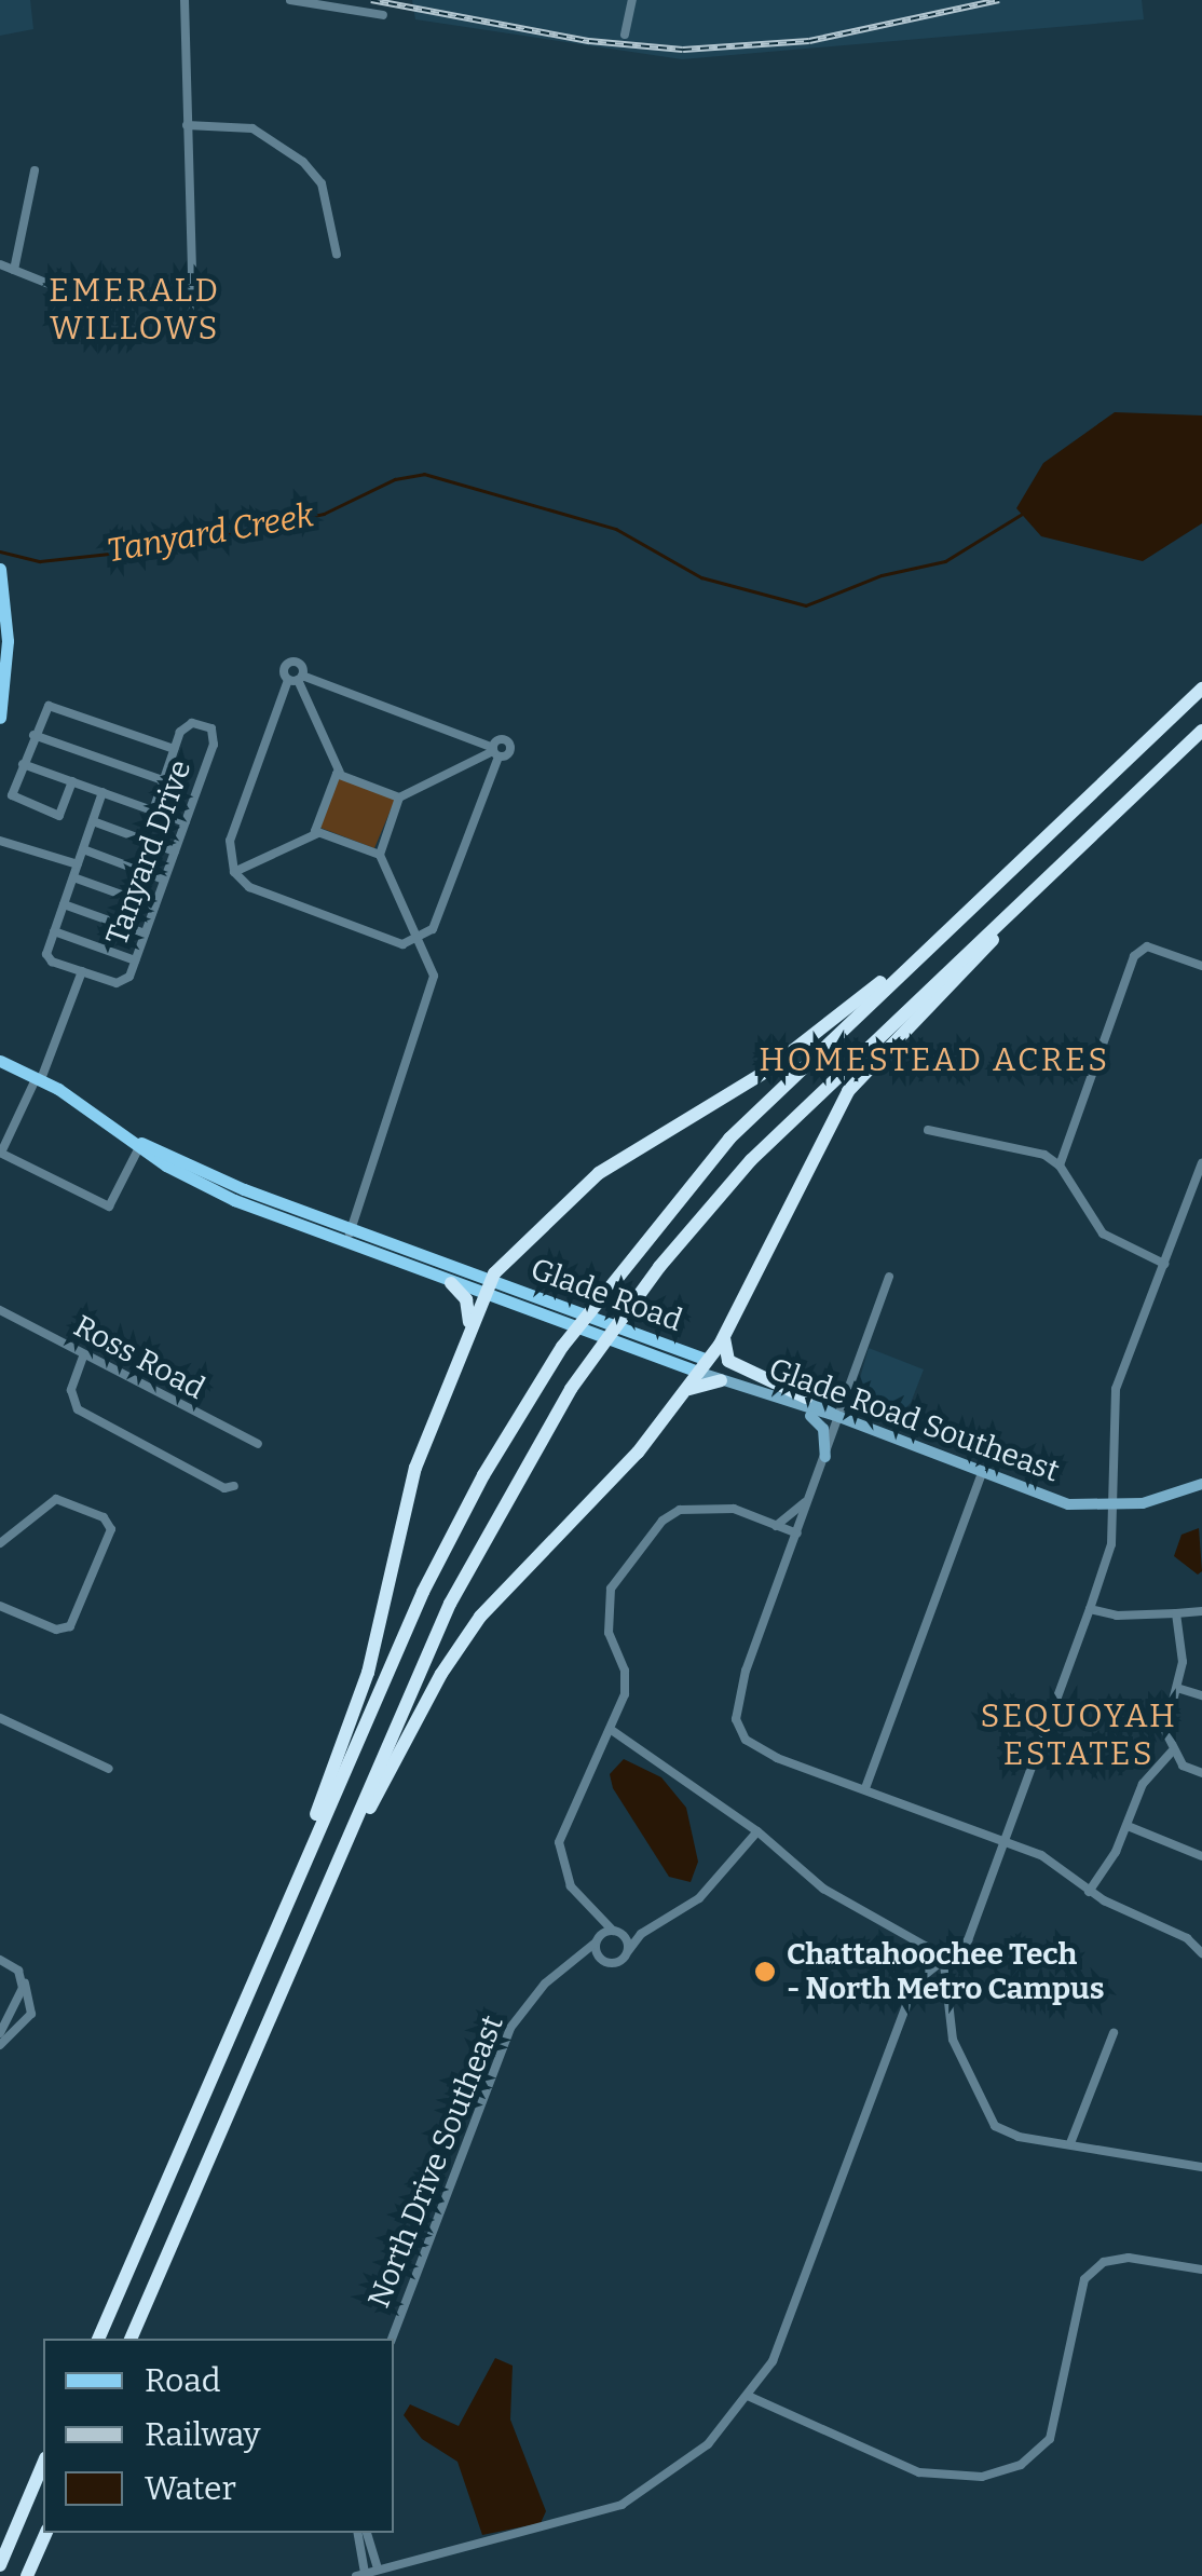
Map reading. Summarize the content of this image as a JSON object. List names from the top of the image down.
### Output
{
  "streets": {
    "main road": ["Glade Road", "Glade Road Southeast"],
    "street": ["Tanyard Drive", "Ross Road", "North Drive Southeast"]
  },
  "crossings": [
    ["Glade Road", "Glade Road Southeast"]
  ],
  "districts": ["EMERALD WILLOWS", "HOMESTEAD ACRES", "SEQUOYAH ESTATES"],
  "water": ["Tanyard Creek"],
  "places": ["Chattahoochee Tech - North Metro Campus"],
  "legend": ["Road", "Railway", "Water"]
}
